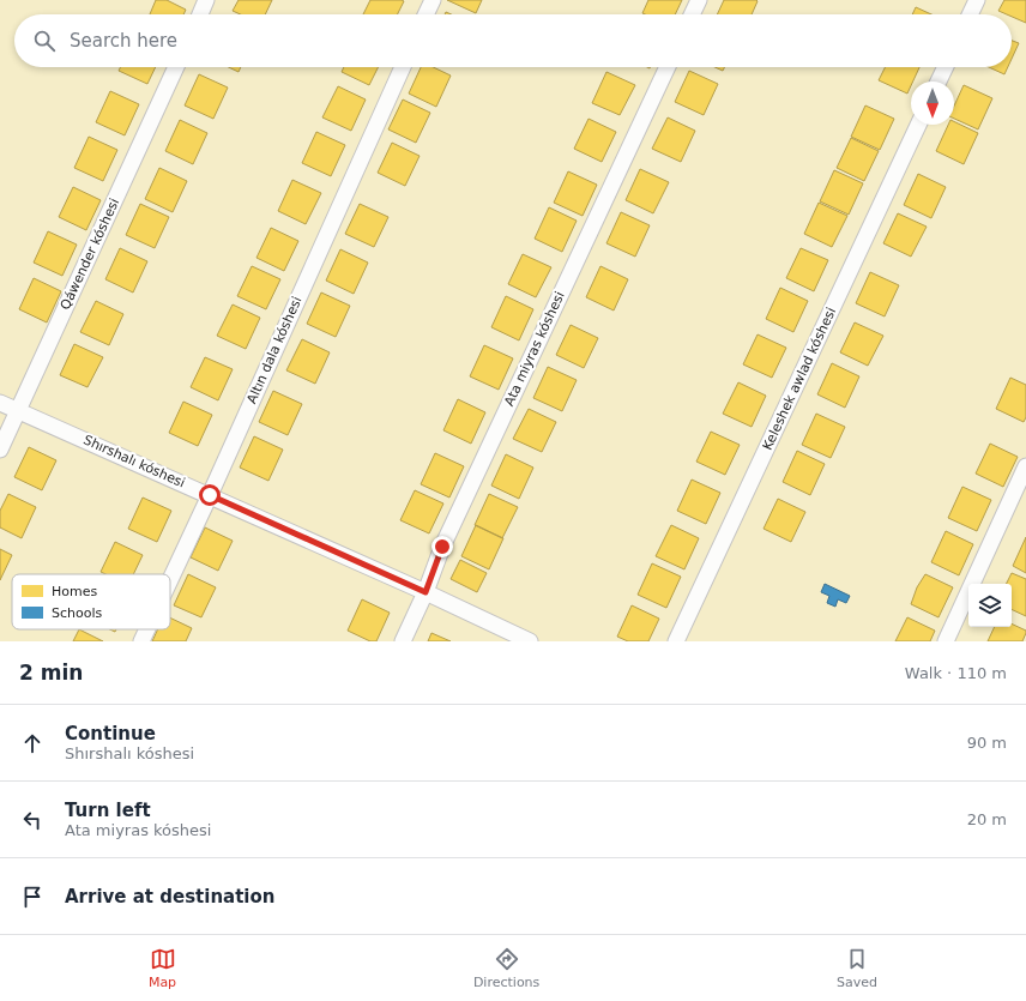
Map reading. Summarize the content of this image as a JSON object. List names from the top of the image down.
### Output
{
  "streets": {
    "street": [
      "Qáwender kóshesi",
      "Ata miyras kóshesi",
      "Altın dala kóshesi",
      "Keleshek awlad kóshesi",
      "Shırshalı kóshesi"
    ]
  },
  "crossings": [
    ["Qáwender kóshesi", "Shırshalı kóshesi"],
    ["Ata miyras kóshesi", "Shırshalı kóshesi"],
    ["Altın dala kóshesi", "Shırshalı kóshesi"]
  ],
  "legend": ["Homes", "Schools"],
  "north": "bottom",
  "page": {
    "search": "Search here",
    "heading": ["2 min", "Walk · 110 m"],
    "list": [
      ["Continue", "Shırshalı kóshesi", "90 m"],
      ["Turn left", "Ata miyras kóshesi", "20 m"],
      "Arrive at destination"
    ],
    "nav": ["Map", "Directions", "Saved"]
  }
}
